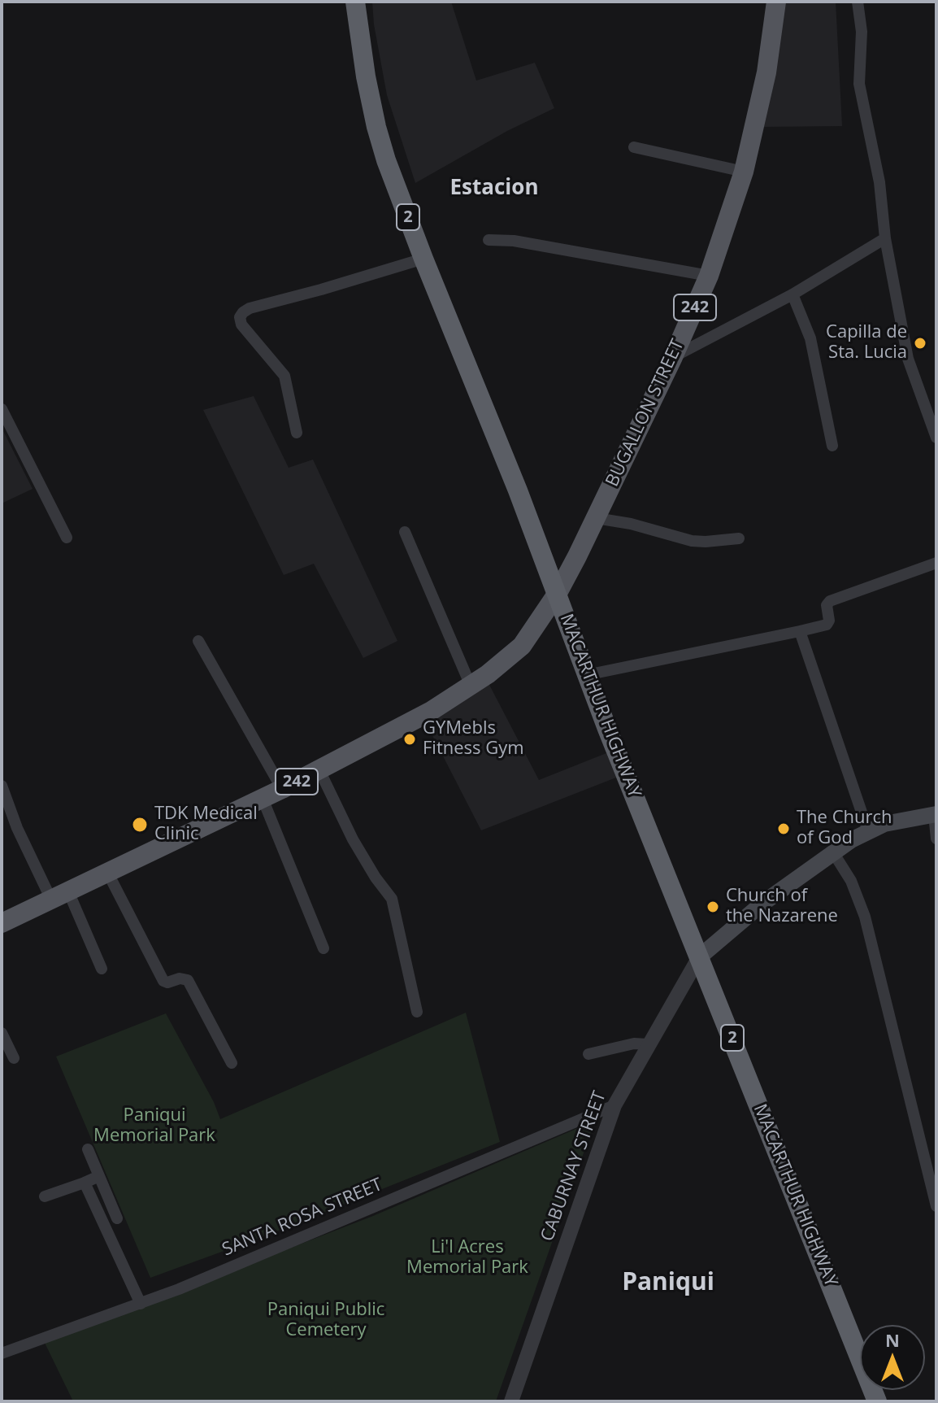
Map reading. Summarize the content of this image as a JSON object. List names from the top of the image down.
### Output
{
  "streets": {
    "highway": ["2", "MACARTHUR HIGHWAY"],
    "main road": ["242", "BUGALLON STREET"],
    "street": ["CABURNAY STREET", "SANTA ROSA STREET"]
  },
  "crossings": [
    ["242", "BUGALLON STREET"],
    ["242", "MACARTHUR HIGHWAY"],
    ["BUGALLON STREET", "MACARTHUR HIGHWAY"],
    ["MACARTHUR HIGHWAY", "CABURNAY STREET"],
    ["CABURNAY STREET", "SANTA ROSA STREET"]
  ],
  "districts": ["Estacion", "Paniqui"],
  "parks": ["Paniqui Memorial Park", "Li'l Acres Memorial Park", "Paniqui Public Cemetery"],
  "places": [
    "Capilla de Sta. Lucia",
    "GYMebls Fitness Gym",
    "TDK Medical Clinic",
    "The Church of God",
    "Church of the Nazarene"
  ],
  "north": "top"
}
